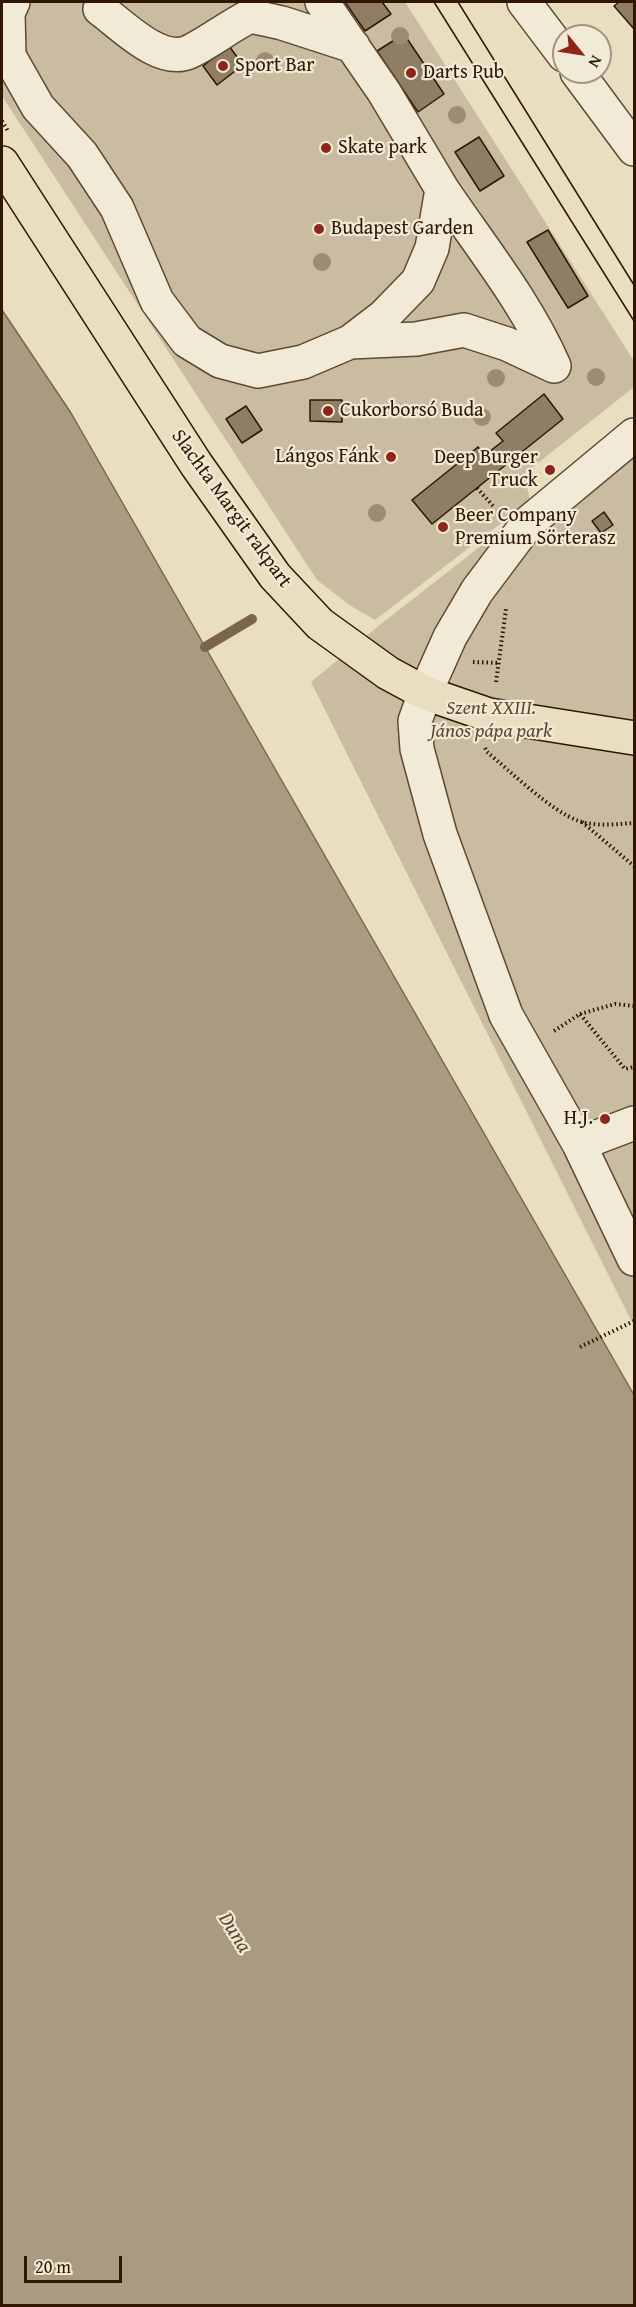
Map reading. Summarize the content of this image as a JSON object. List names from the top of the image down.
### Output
{
  "streets": {
    "main road": ["Slachta Margit rakpart"]
  },
  "water": ["Duna"],
  "parks": ["Szent XXIII. János pápa park"],
  "places": [
    "Sport Bar",
    "Darts Pub",
    "Skate park",
    "Budapest Garden",
    "Cukorborsó Buda",
    "Lángos Fánk",
    "Deep Burger Truck",
    "Beer Company Premium Sörterasz",
    "H.J."
  ],
  "scale_bar": "20 m",
  "north": "bottom right"
}
